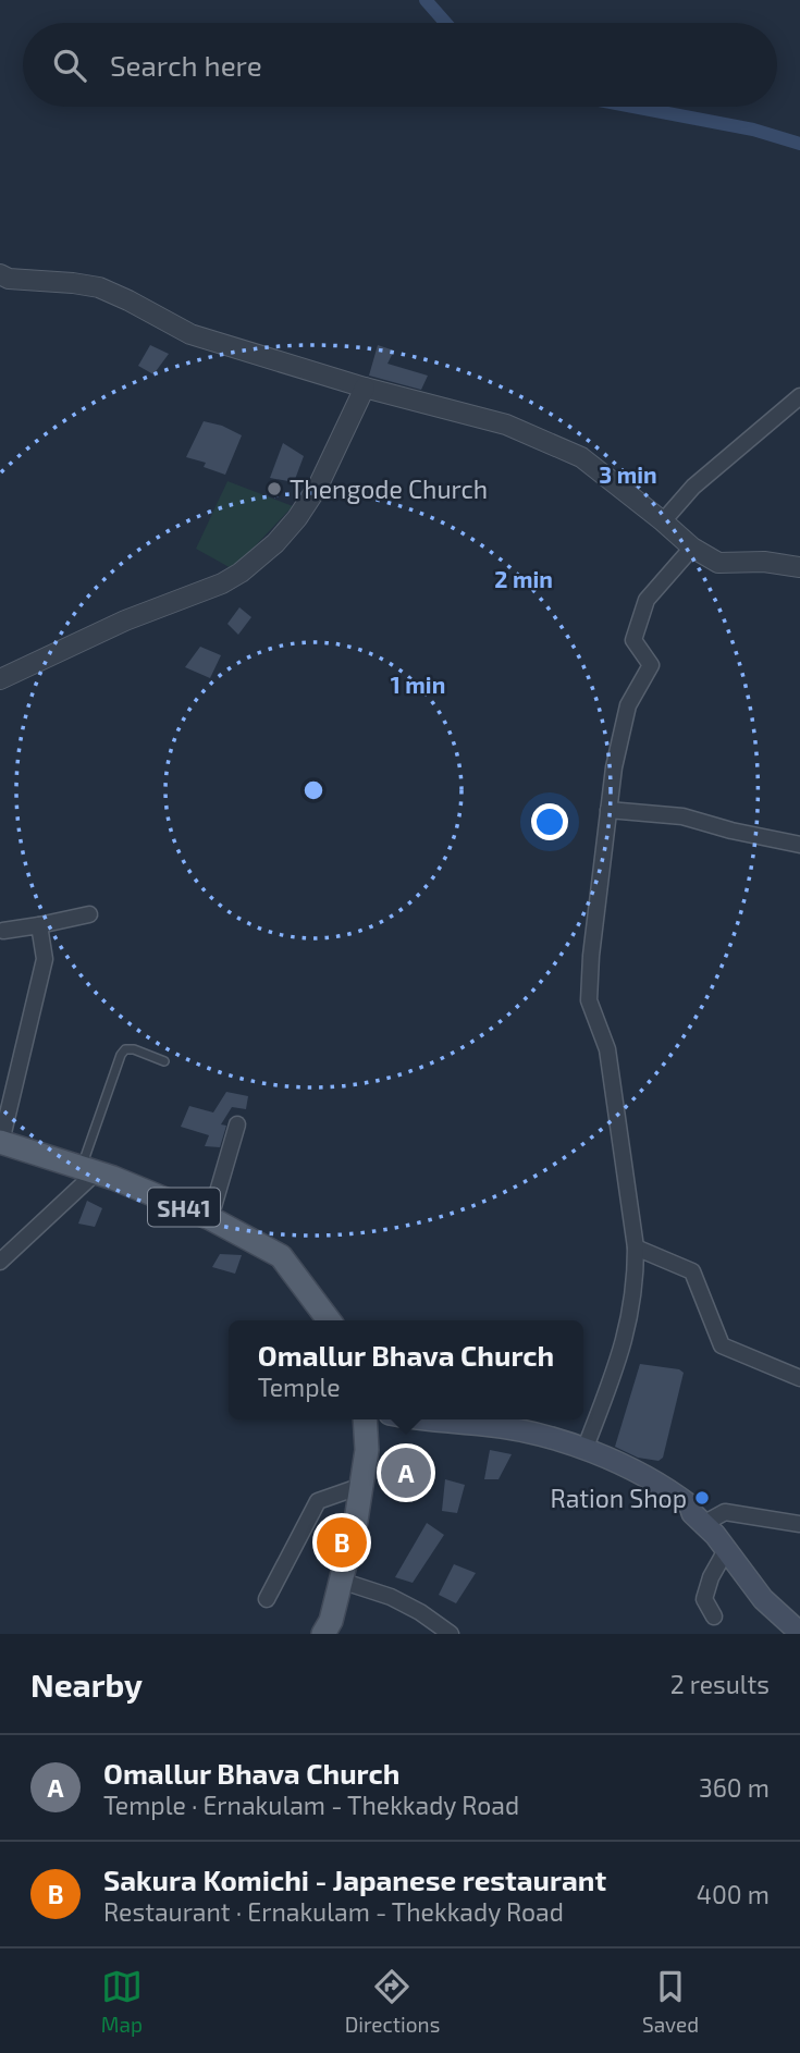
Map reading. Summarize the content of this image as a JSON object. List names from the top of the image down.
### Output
{
  "streets": {
    "main road": ["SH41"]
  },
  "places": ["Thengode Church", "Ration Shop"],
  "page": {
    "search": "Search here",
    "popup": ["Omallur Bhava Church", "Temple"],
    "pins": ["A", "B"],
    "heading": ["Nearby", "2 results"],
    "list": [
      {
        "mark": "A",
        "name": "Omallur Bhava Church",
        "note": "Temple · Ernakulam - Thekkady Road",
        "value": "360 m"
      },
      {
        "mark": "B",
        "name": "Sakura Komichi - Japanese restaurant",
        "note": "Restaurant · Ernakulam - Thekkady Road",
        "value": "400 m"
      }
    ],
    "nav": ["Map", "Directions", "Saved"]
  },
  "rings": ["3 min", "2 min", "1 min"]
}
